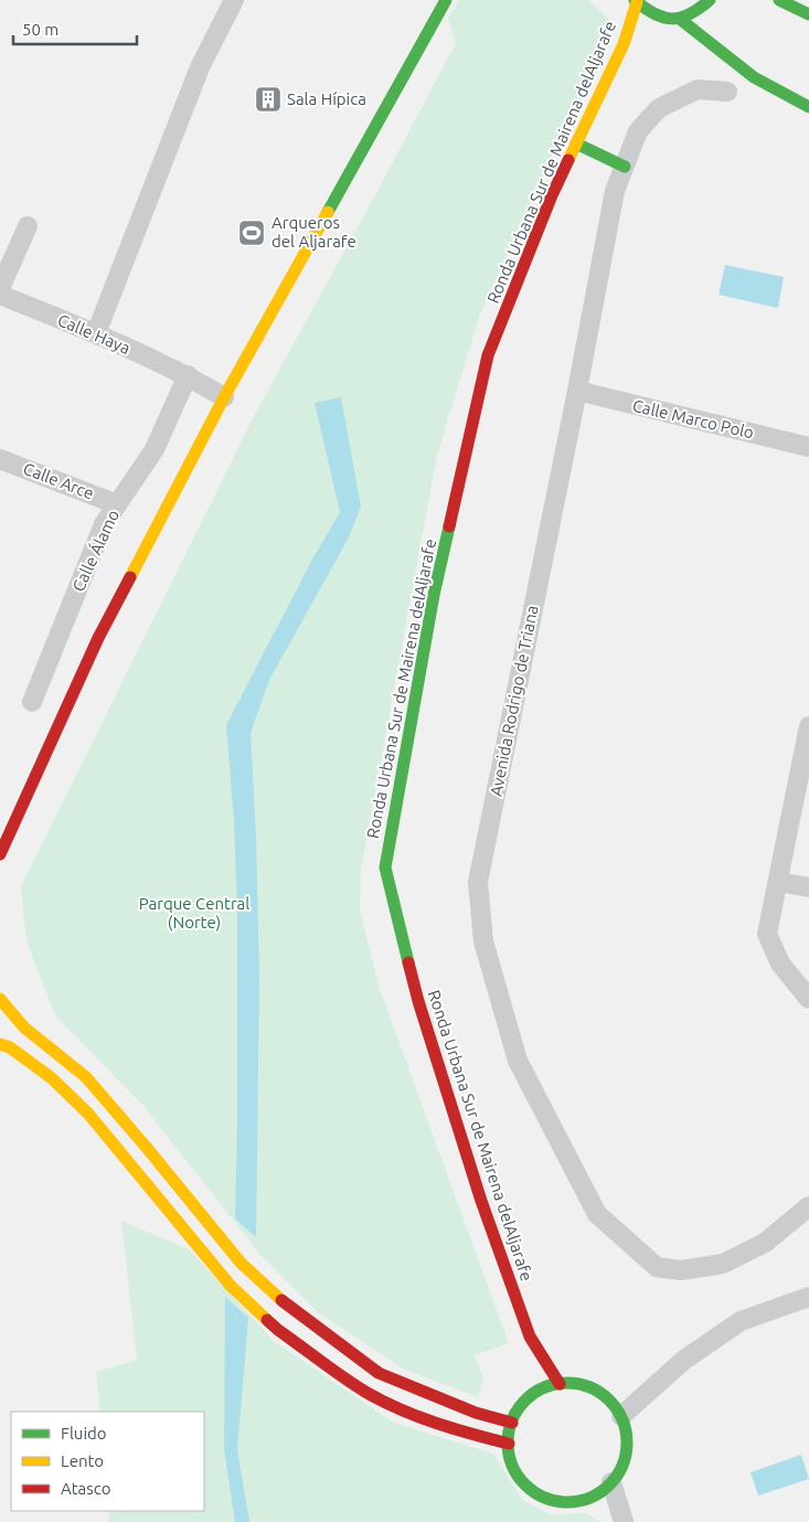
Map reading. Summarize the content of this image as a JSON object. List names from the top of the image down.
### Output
{
  "streets": {
    "street": [
      "Ronda Urbana Sur de Mairena delAljarafe",
      "Calle Haya",
      "Calle Marco Polo",
      "Calle Arce",
      "Calle Álamo",
      "Avenida Rodrigo de Triana"
    ]
  },
  "crossings": [
    ["Calle Haya", "Calle Álamo"],
    ["Calle Marco Polo", "Avenida Rodrigo de Triana"],
    ["Calle Arce", "Calle Álamo"]
  ],
  "parks": ["Parque Central (Norte)"],
  "places": {
    "building": ["Sala Hípica"],
    "sports": ["Arqueros del Aljarafe"]
  },
  "legend": ["Fluido", "Lento", "Atasco"],
  "scale_bar": "50 m"
}
